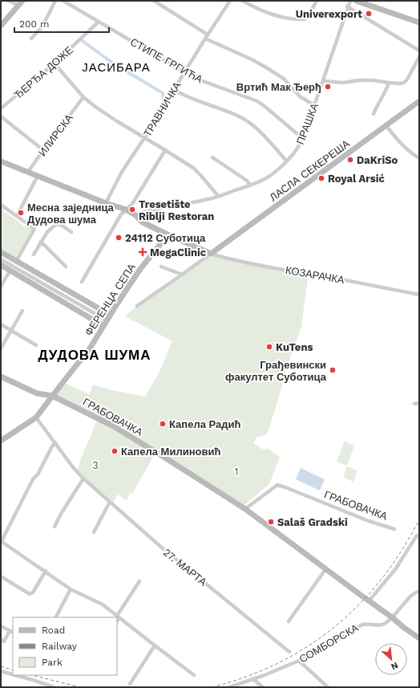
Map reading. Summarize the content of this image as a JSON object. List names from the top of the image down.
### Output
{
  "streets": {
    "street": [
      "СТИПЕ ГРГИЋА",
      "ЂЕРЂА ДОЖЕ",
      "ТРАВНИЧКА",
      "ПРАШКА",
      "ИЛИРСКА",
      "ЛАСЛА СЕКЕРЕША",
      "КОЗАРАЧКА",
      "ФЕРЕНЦА СЕПА",
      "ГРАБОВАЧКА",
      "27. МАРТА",
      "СОМБОРСКА"
    ]
  },
  "crossings": [
    ["СТИПЕ ГРГИЋА", "ЂЕРЂА ДОЖЕ"],
    ["СТИПЕ ГРГИЋА", "ТРАВНИЧКА"],
    ["СТИПЕ ГРГИЋА", "ПРАШКА"],
    ["ЛАСЛА СЕКЕРЕША", "КОЗАРАЧКА"],
    ["ФЕРЕНЦА СЕПА", "ГРАБОВАЧКА"],
    ["ФЕРЕНЦА СЕПА", "27. МАРТА"],
    ["ГРАБОВАЧКА", "СОМБОРСКА"]
  ],
  "districts": ["ЈАСИБАРА", "ДУДОВА ШУМА"],
  "parks": ["3", "1"],
  "places": {
    "other": [
      "Univerexport",
      "Вртић Мак Ђерђ",
      "DaKriSo",
      "Royal Arsić",
      "Tresetište Riblji Restoran",
      "Месна заједница Дудова шума",
      "24112 Суботица",
      "KuTens",
      "Грађевински факултет Суботица",
      "Капела Радић",
      "Капела Милиновић",
      "Salaš Gradski"
    ],
    "health": ["MegaClinic"]
  },
  "legend": ["Road", "Railway", "Park"],
  "scale_bar": "200 m",
  "north": "bottom right"
}
